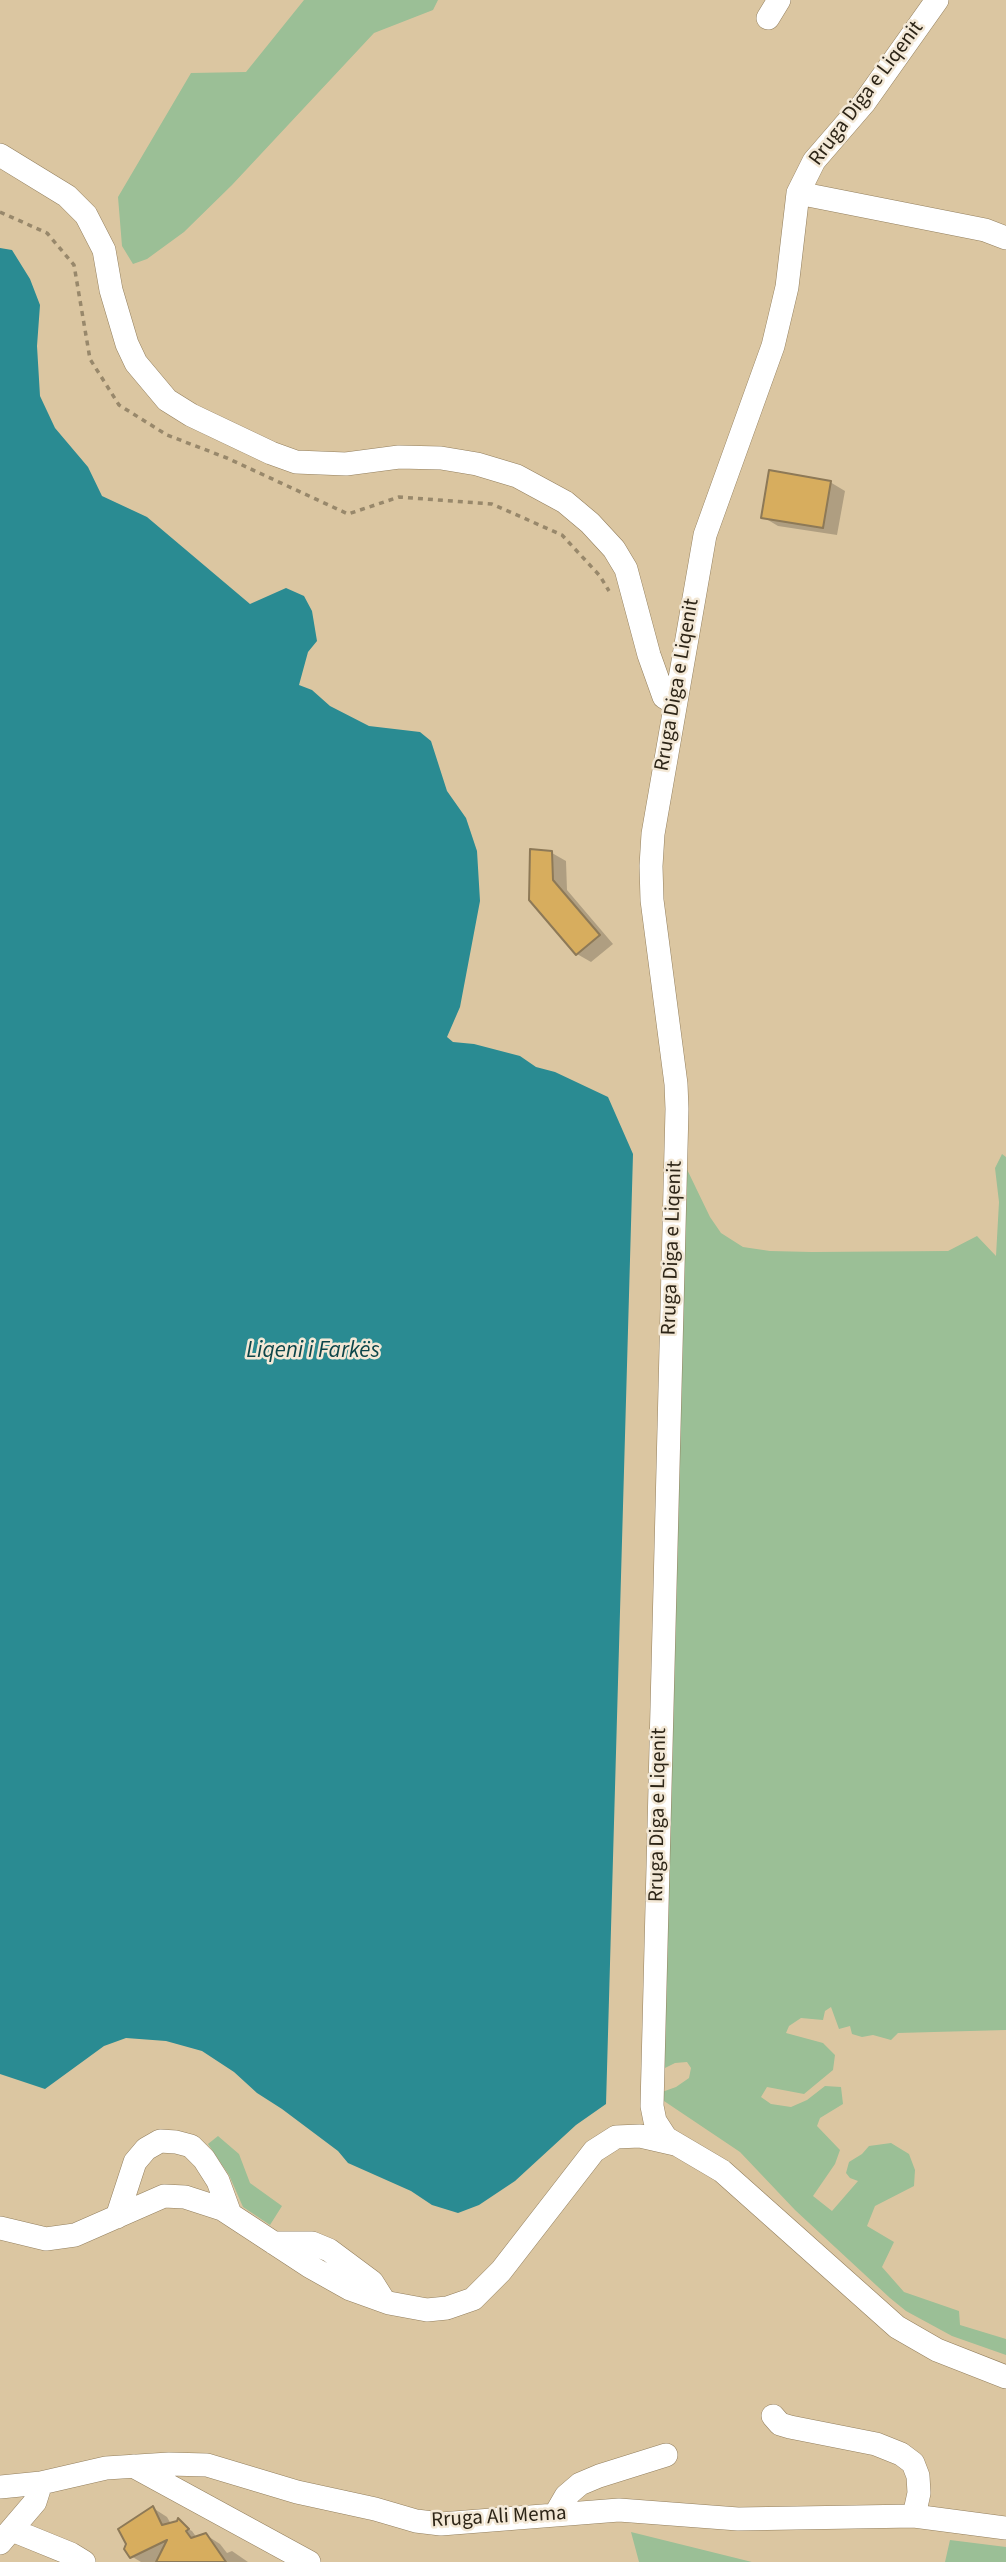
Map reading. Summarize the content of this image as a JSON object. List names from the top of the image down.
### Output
{
  "streets": {
    "street": ["Rruga Diga e Liqenit", "Rruga Ali Mema"]
  },
  "water": ["Liqeni i Farkës"]
}
